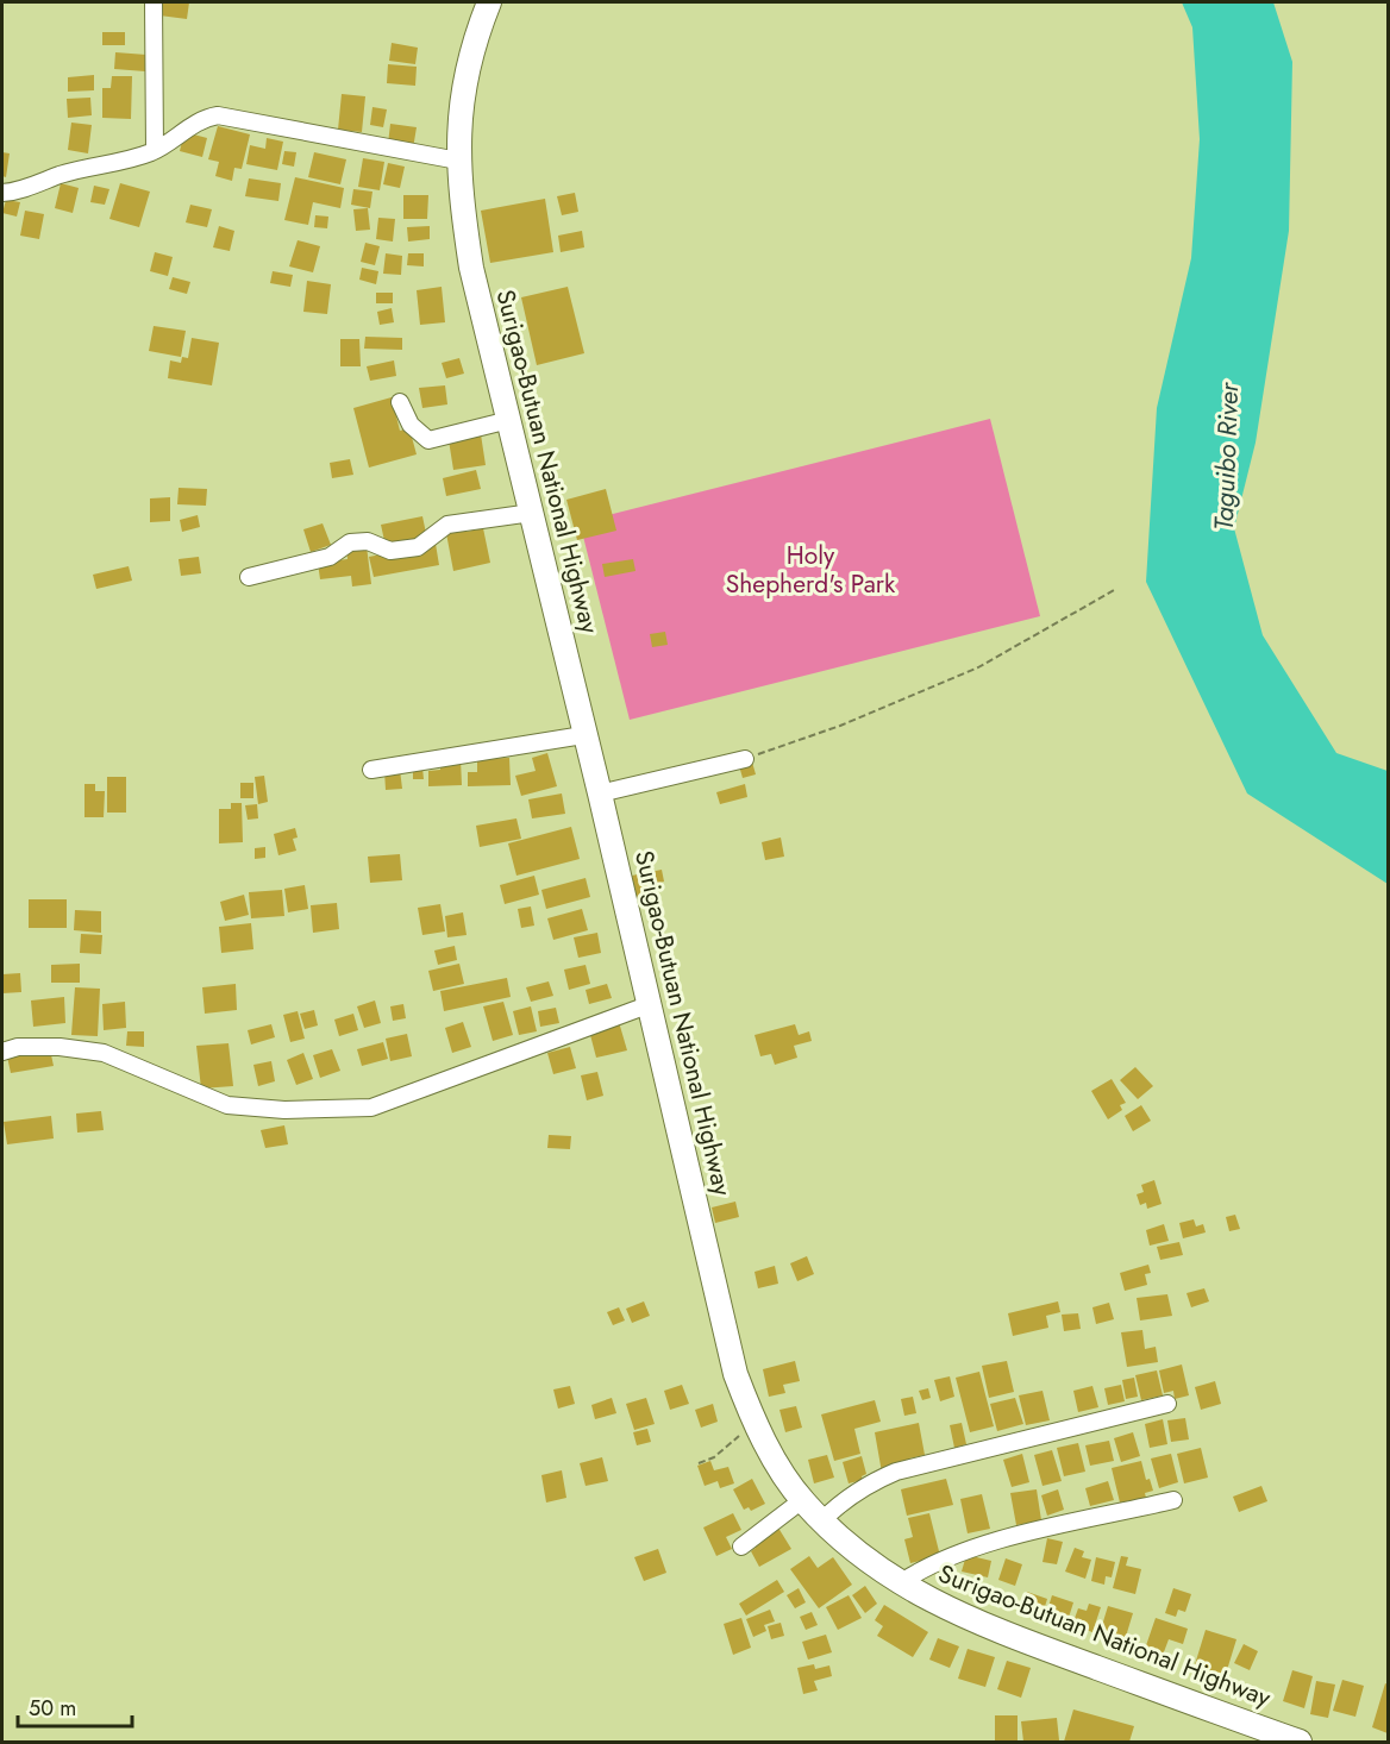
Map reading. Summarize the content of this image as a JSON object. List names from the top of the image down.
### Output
{
  "streets": {
    "highway": ["Surigao-Butuan National Highway"]
  },
  "water": ["Taguibo River"],
  "parks": ["Holy Shepherd's Park"],
  "scale_bar": "50 m"
}
